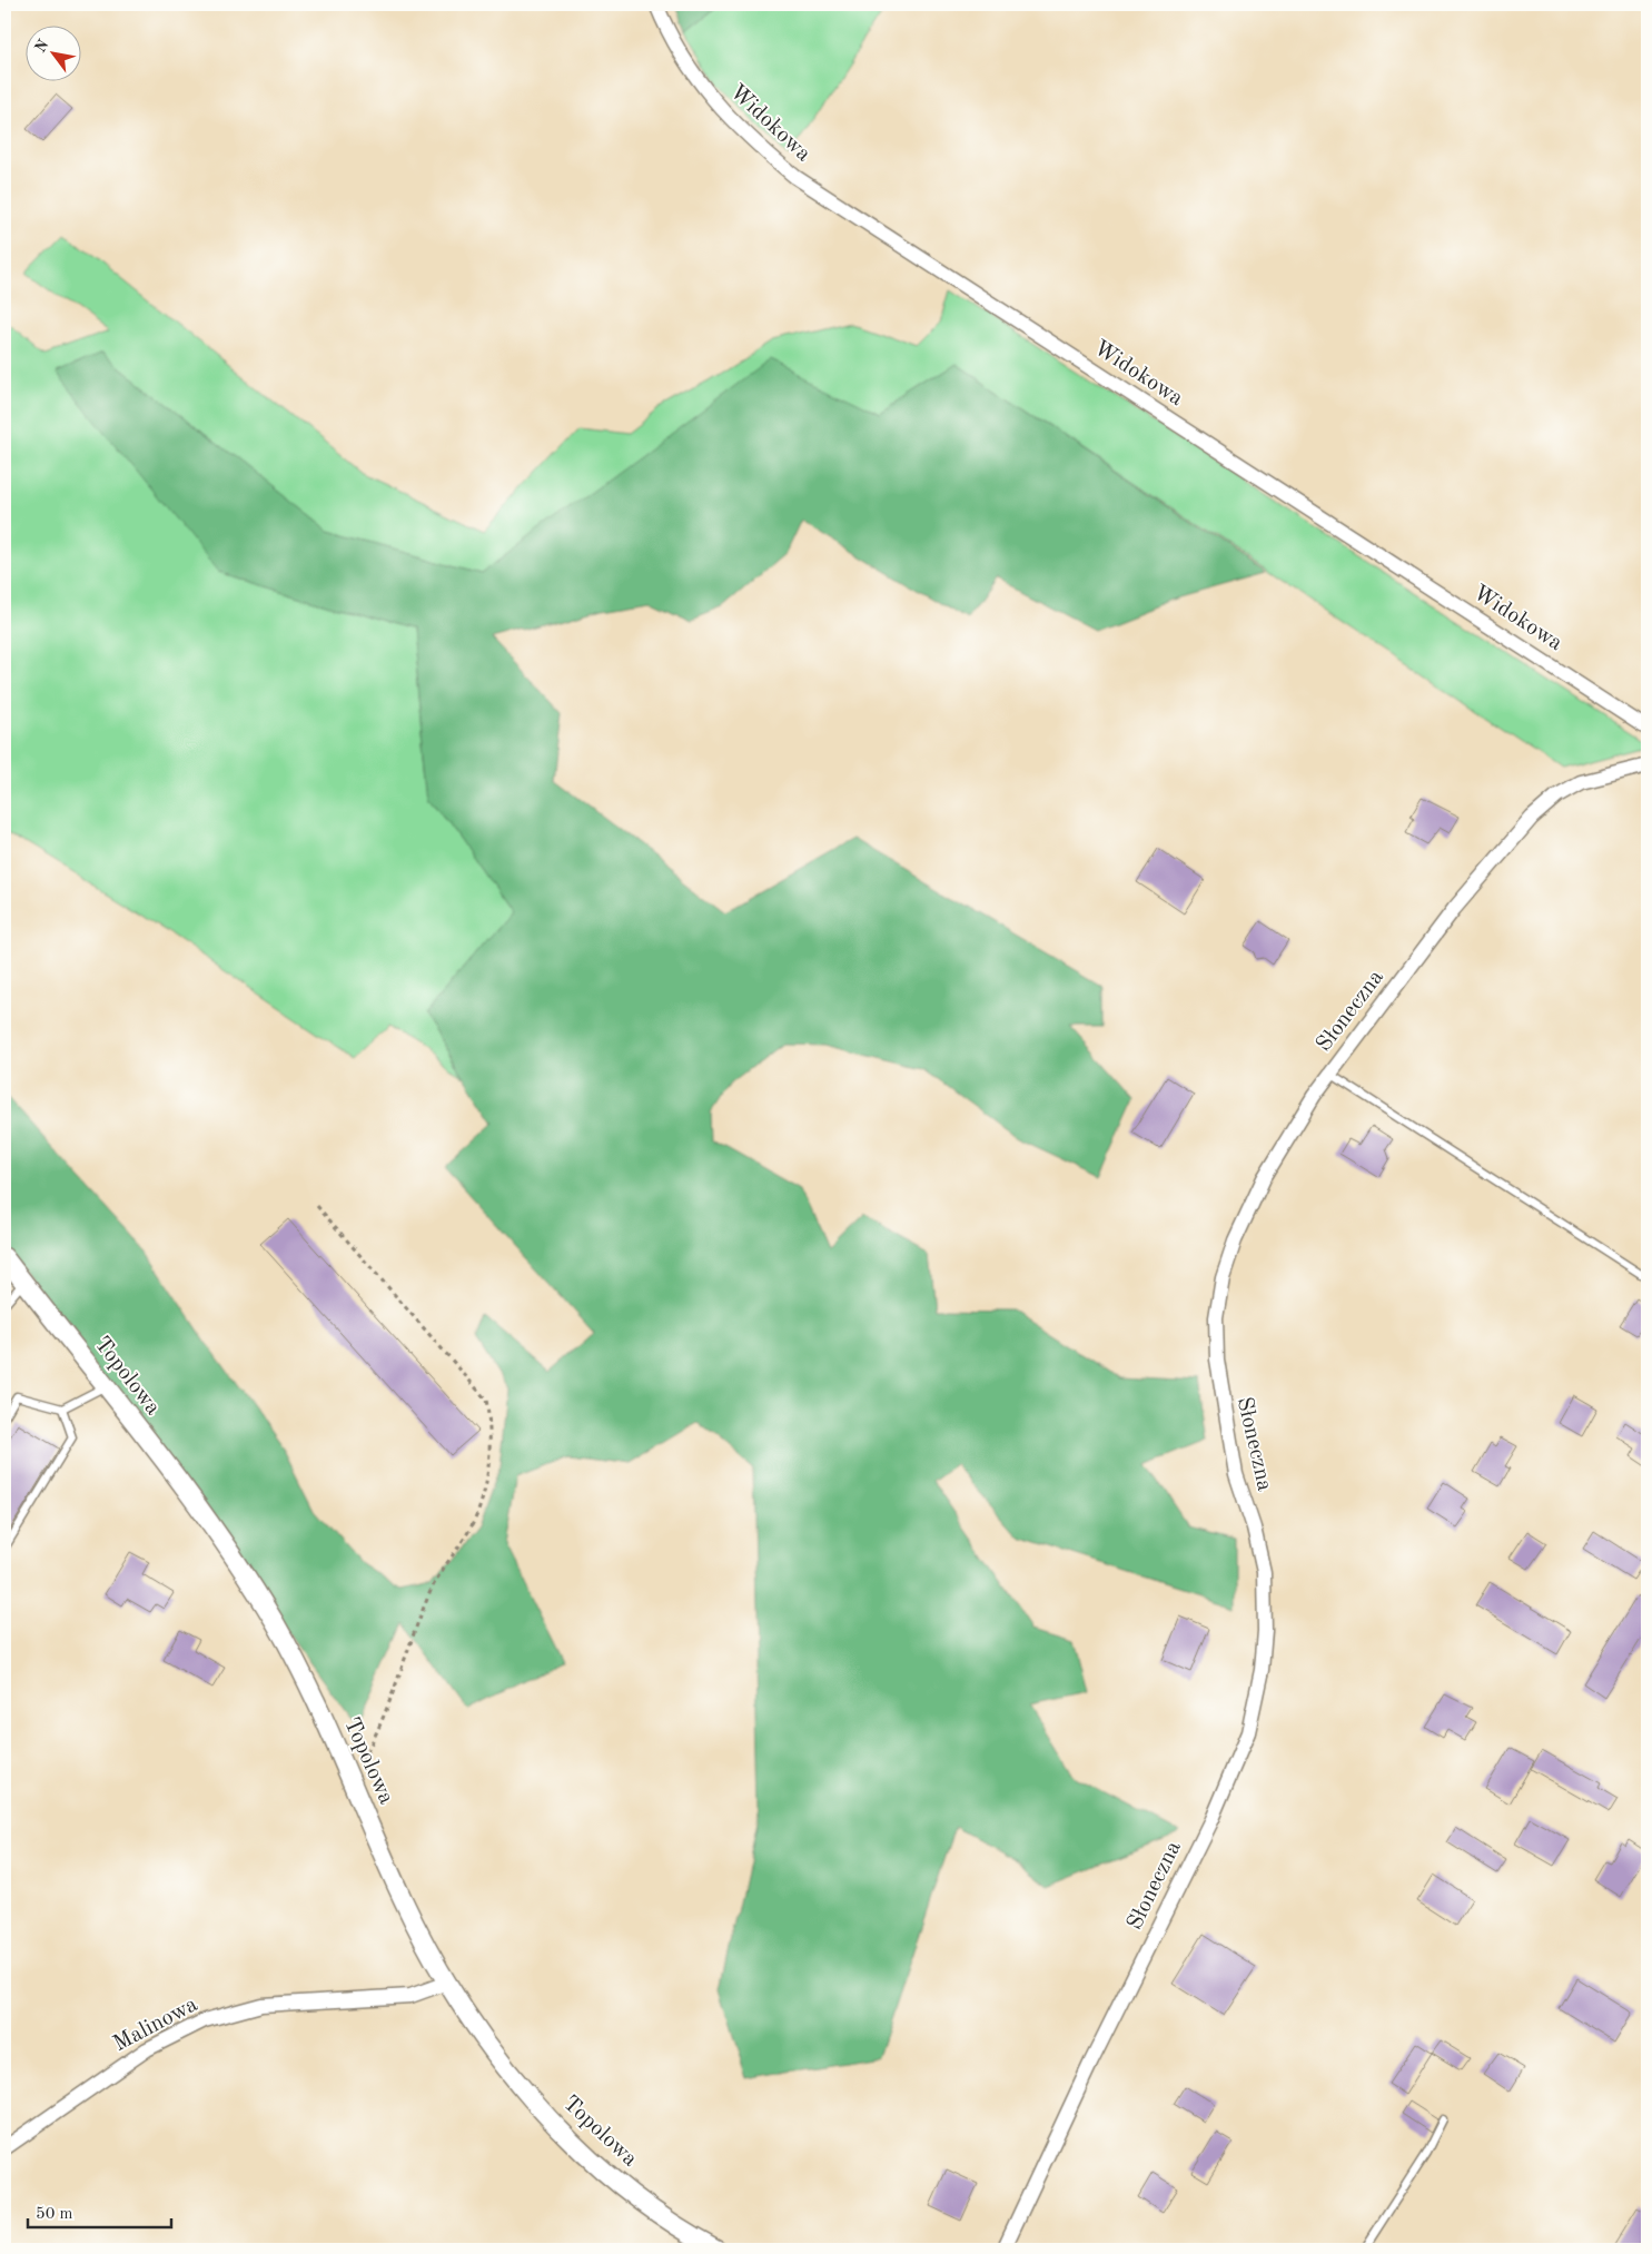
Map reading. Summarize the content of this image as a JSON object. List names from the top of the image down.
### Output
{
  "streets": {
    "street": [
      "Widokowa",
      "Słoneczna",
      "Topolowa",
      "Malinowa"
    ]
  },
  "crossings": [
    ["Topolowa", "Malinowa"]
  ],
  "scale_bar": "50 m",
  "north": "top left"
}
